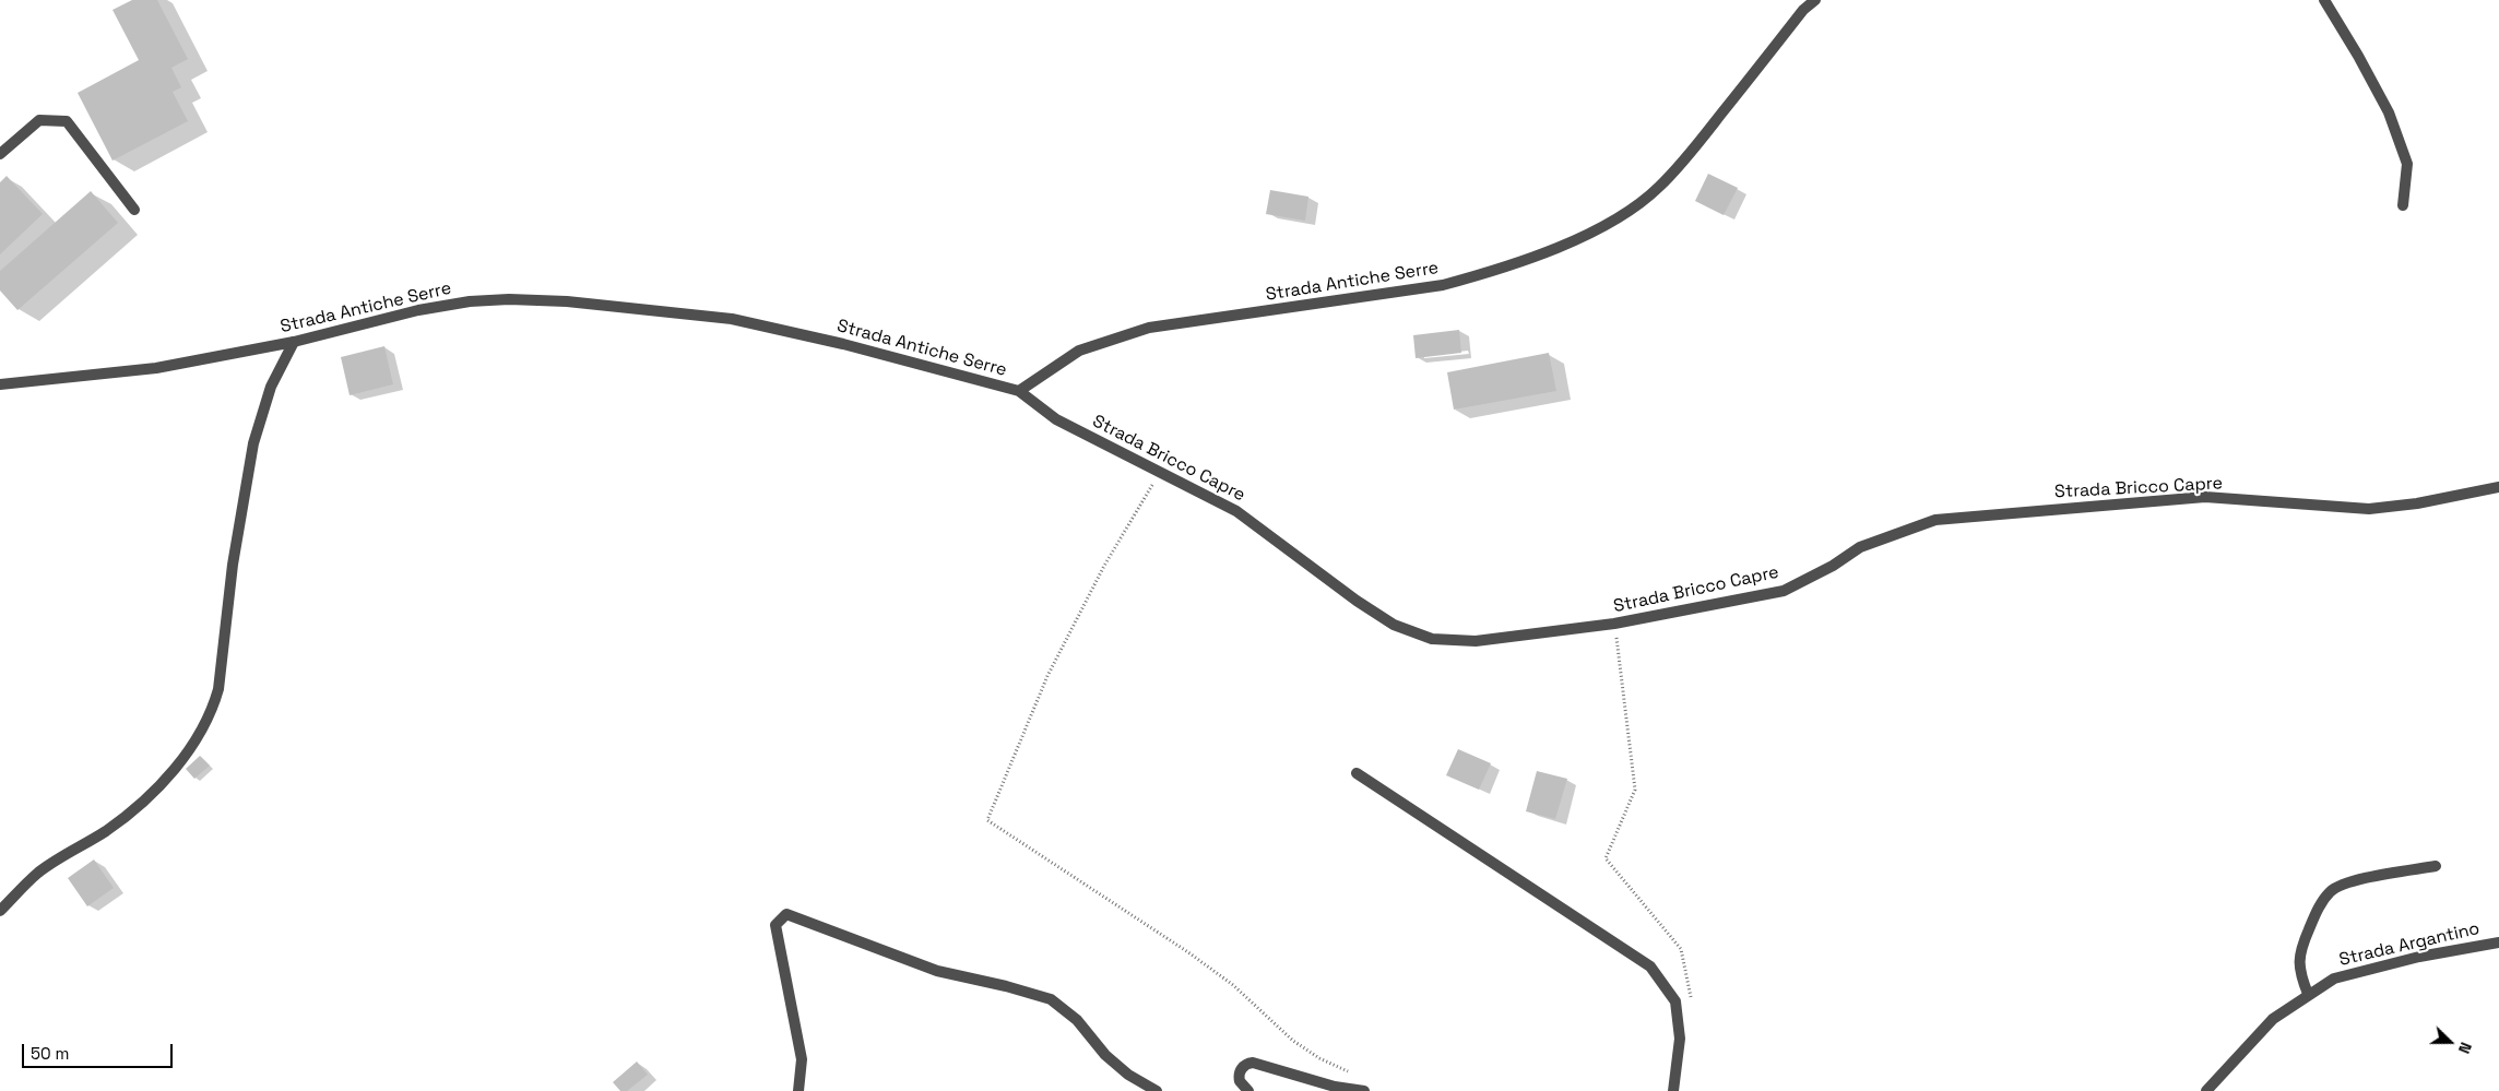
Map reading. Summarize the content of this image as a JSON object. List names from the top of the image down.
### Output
{
  "streets": {
    "street": ["Strada Antiche Serre", "Strada Bricco Capre", "Strada Argantino"]
  },
  "crossings": [
    ["Strada Antiche Serre", "Strada Bricco Capre"]
  ],
  "scale_bar": "50 m",
  "north": "right"
}
